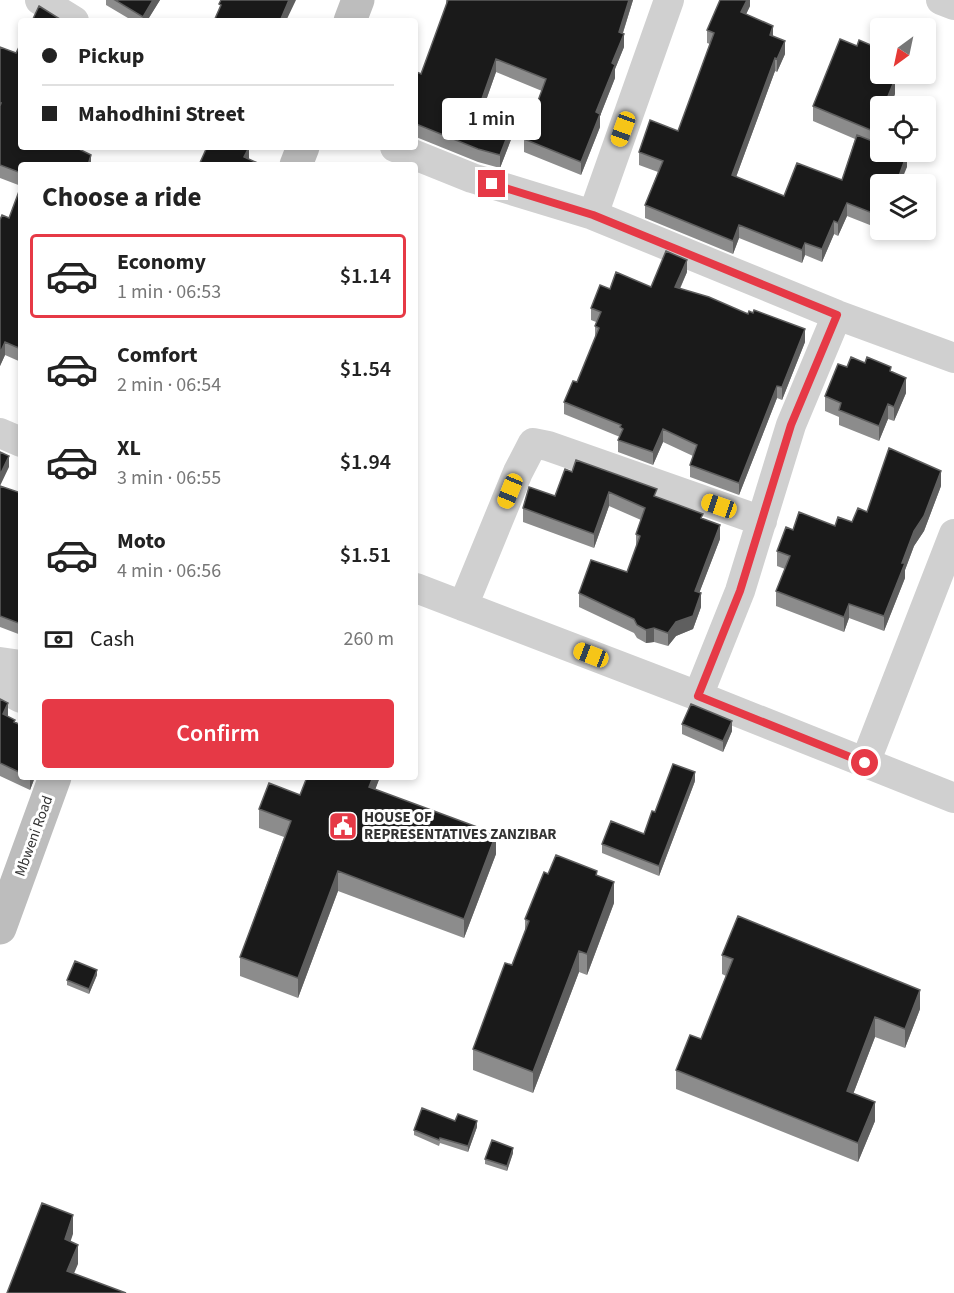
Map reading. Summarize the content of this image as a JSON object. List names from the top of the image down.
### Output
{
  "streets": {
    "street": ["Mbweni Road"]
  },
  "places": {
    "public building": ["HOUSE OF REPRESENTATIVES ZANZIBAR"]
  },
  "north": "bottom left",
  "page": {
    "banner": ["Pickup", "Mahodhini Street"],
    "bubble": "1 min",
    "heading": "Choose a ride",
    "list": [
      {
        "name": "Economy",
        "note": "1 min · 06:53",
        "value": "$1.14"
      },
      {
        "name": "Comfort",
        "note": "2 min · 06:54",
        "value": "$1.54"
      },
      {
        "name": "XL",
        "note": "3 min · 06:55",
        "value": "$1.94"
      },
      {
        "name": "Moto",
        "note": "4 min · 06:56",
        "value": "$1.51"
      }
    ],
    "pay": ["Cash", "260 m"],
    "buttons": "Confirm"
  }
}
